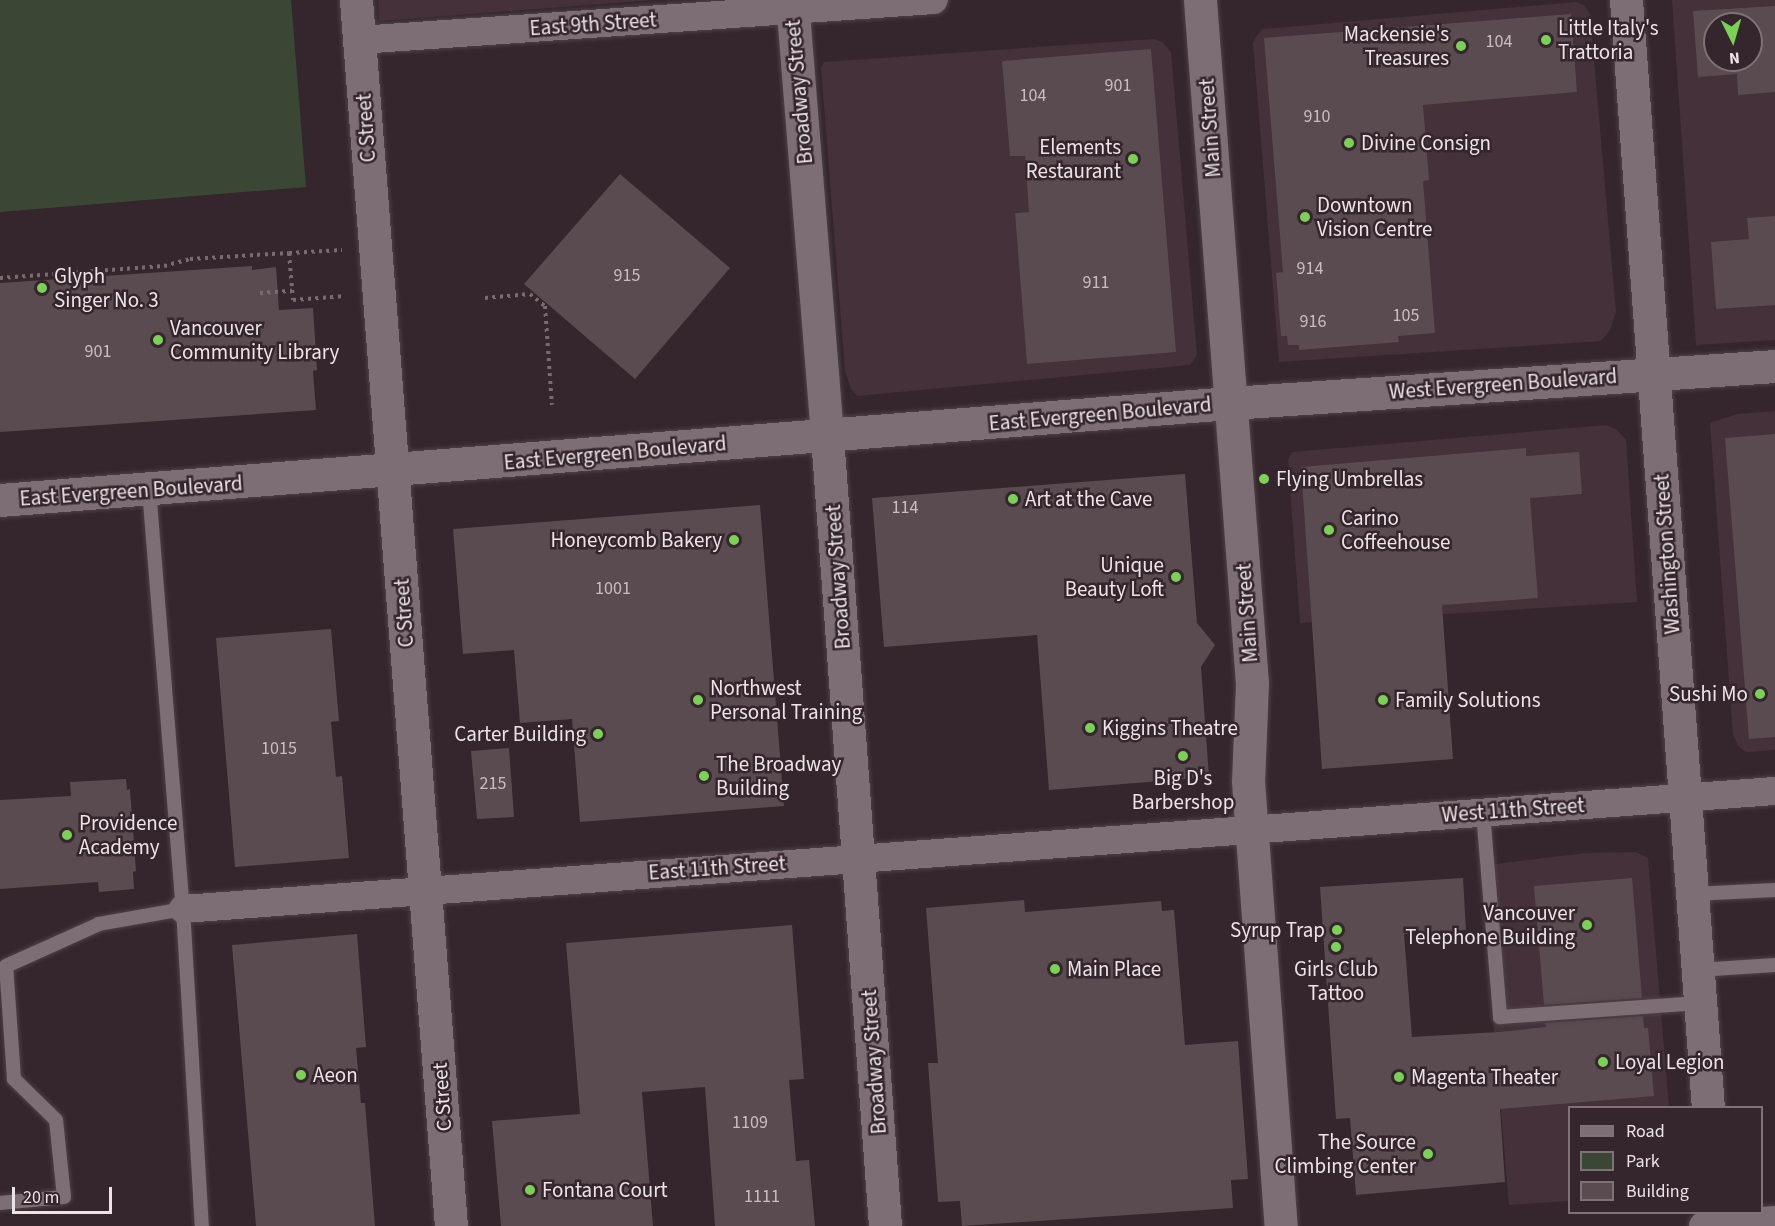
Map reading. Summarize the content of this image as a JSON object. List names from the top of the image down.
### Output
{
  "streets": {
    "street": [
      "East 9th Street",
      "Broadway Street",
      "C Street",
      "Main Street",
      "West Evergreen Boulevard",
      "East Evergreen Boulevard",
      "Washington Street",
      "West 11th Street",
      "East 11th Street"
    ]
  },
  "crossings": [
    ["East 9th Street", "Broadway Street"],
    ["East 9th Street", "C Street"],
    ["Broadway Street", "East Evergreen Boulevard"],
    ["Broadway Street", "East 11th Street"],
    ["C Street", "East Evergreen Boulevard"],
    ["C Street", "East 11th Street"],
    ["Main Street", "West Evergreen Boulevard"],
    ["Main Street", "East Evergreen Boulevard"],
    ["Main Street", "West 11th Street"],
    ["Main Street", "East 11th Street"],
    ["West Evergreen Boulevard", "East Evergreen Boulevard"],
    ["West Evergreen Boulevard", "Washington Street"],
    ["Washington Street", "West 11th Street"],
    ["West 11th Street", "East 11th Street"]
  ],
  "places": [
    "Little Italy's Trattoria",
    "Mackensie's Treasures",
    "Divine Consign",
    "Elements Restaurant",
    "Downtown Vision Centre",
    "Glyph Singer No. 3",
    "Vancouver Community Library",
    "Flying Umbrellas",
    "Art at the Cave",
    "Carino Coffeehouse",
    "Honeycomb Bakery",
    "Unique Beauty Loft",
    "Sushi Mo",
    "Northwest Personal Training",
    "Family Solutions",
    "Kiggins Theatre",
    "Carter Building",
    "Big D's Barbershop",
    "The Broadway Building",
    "Providence Academy",
    "Vancouver Telephone Building",
    "Syrup Trap",
    "Girls Club Tattoo",
    "Main Place",
    "Loyal Legion",
    "Aeon",
    "Magenta Theater",
    "The Source Climbing Center",
    "Fontana Court"
  ],
  "house_numbers": [
    "104",
    "901",
    "104",
    "910",
    "914",
    "915",
    "911",
    "105",
    "916",
    "901",
    "114",
    "1001",
    "1015",
    "215",
    "1109",
    "1111"
  ],
  "legend": ["Road", "Park", "Building"],
  "scale_bar": "20 m",
  "north": "bottom"
}
